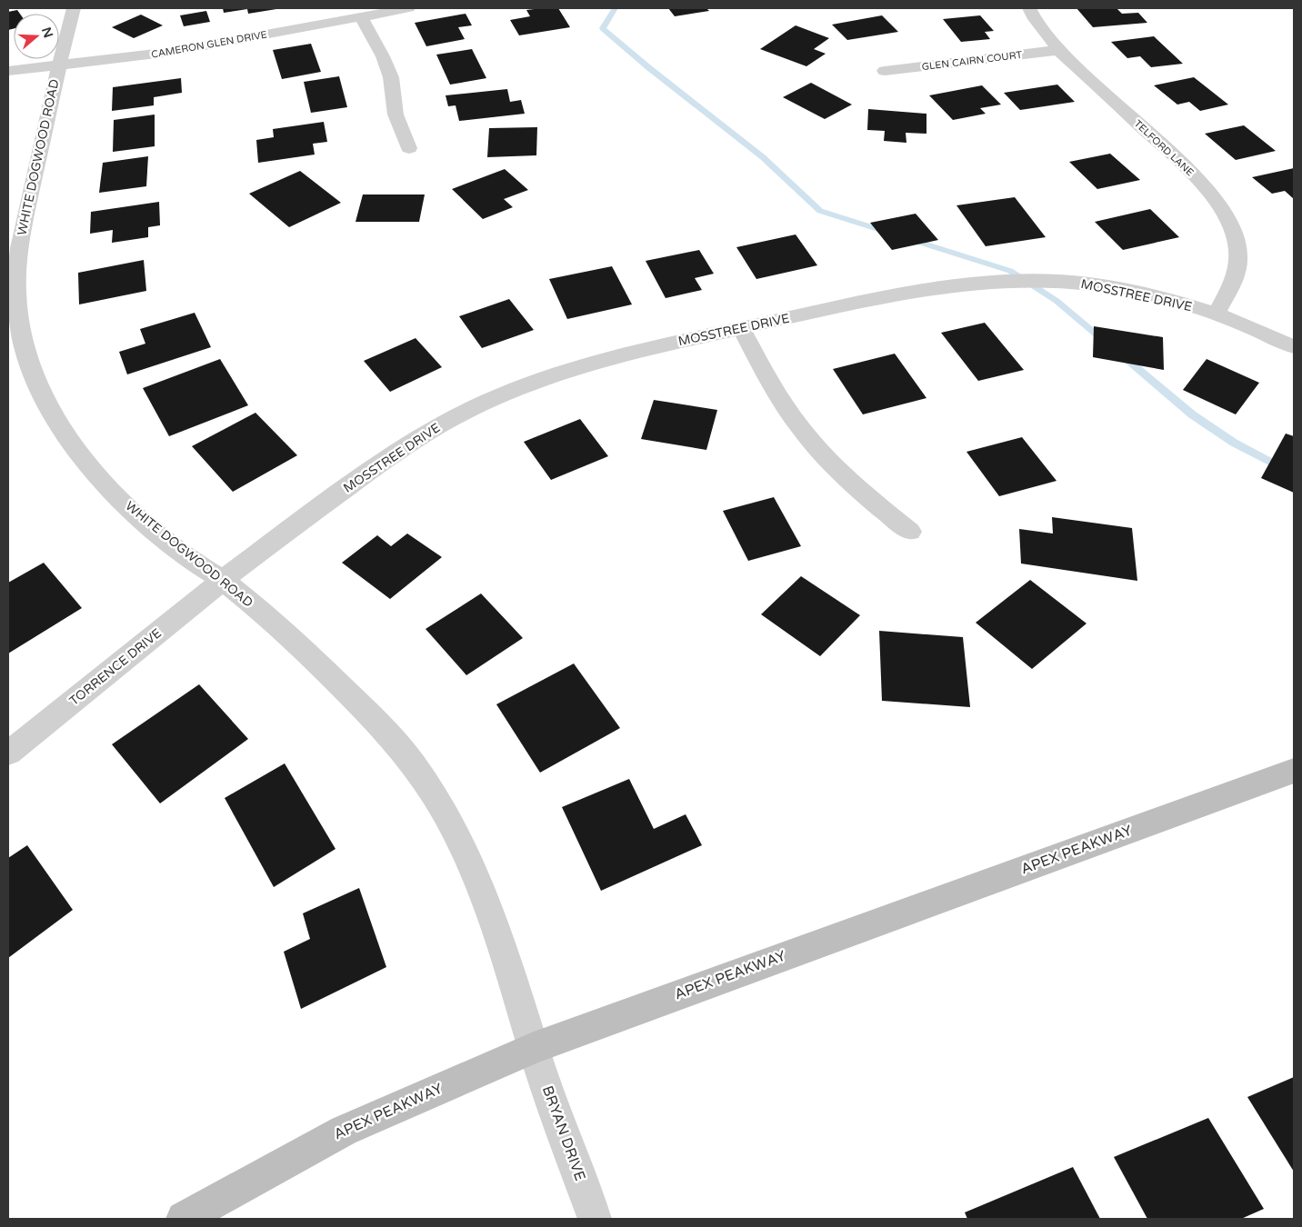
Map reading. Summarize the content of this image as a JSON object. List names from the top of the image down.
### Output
{
  "streets": {
    "main road": ["APEX PEAKWAY"],
    "street": [
      "CAMERON GLEN DRIVE",
      "GLEN CAIRN COURT",
      "TELFORD LANE",
      "WHITE DOGWOOD ROAD",
      "MOSSTREE DRIVE",
      "TORRENCE DRIVE",
      "BRYAN DRIVE"
    ]
  },
  "crossings": [
    ["CAMERON GLEN DRIVE", "WHITE DOGWOOD ROAD"],
    ["GLEN CAIRN COURT", "TELFORD LANE"],
    ["TELFORD LANE", "MOSSTREE DRIVE"],
    ["WHITE DOGWOOD ROAD", "MOSSTREE DRIVE"],
    ["WHITE DOGWOOD ROAD", "TORRENCE DRIVE"],
    ["WHITE DOGWOOD ROAD", "APEX PEAKWAY"],
    ["WHITE DOGWOOD ROAD", "BRYAN DRIVE"],
    ["MOSSTREE DRIVE", "TORRENCE DRIVE"],
    ["APEX PEAKWAY", "BRYAN DRIVE"]
  ],
  "north": "right"
}
